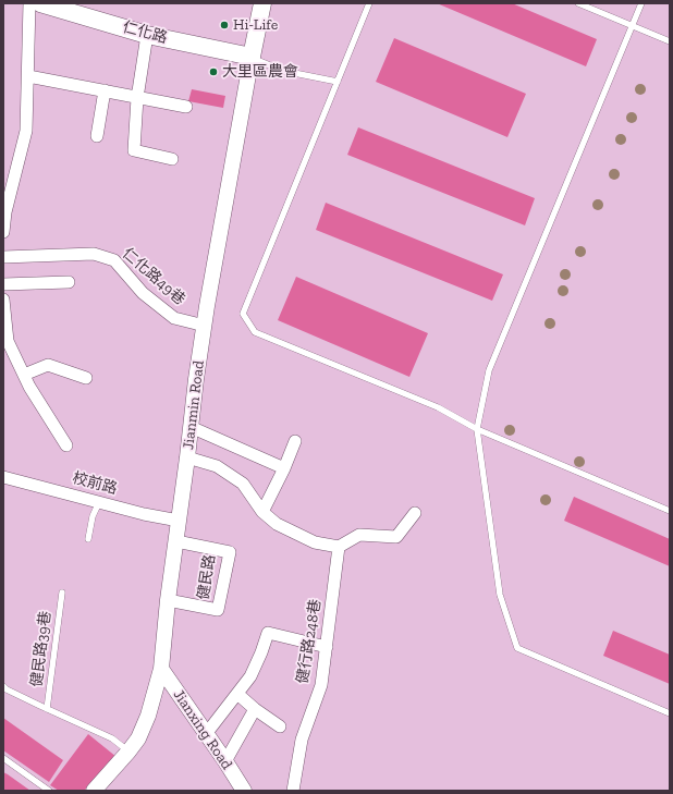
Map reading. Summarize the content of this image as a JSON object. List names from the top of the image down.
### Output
{
  "streets": {
    "main road": ["仁化路", "Jianmin Road"],
    "street": [
      "仁化路49巷",
      "校前路",
      "健民路",
      "健行路248巷",
      "Jianxing Road"
    ],
    "lane": ["健民路39巷"]
  },
  "crossings": [
    ["仁化路", "Jianmin Road"],
    ["仁化路49巷", "Jianmin Road"],
    ["Jianmin Road", "校前路"],
    ["Jianmin Road", "健民路"],
    ["Jianmin Road", "健民路39巷"],
    ["Jianmin Road", "Jianxing Road"]
  ],
  "places": ["Hi-Life", "大里區農會"]
}
